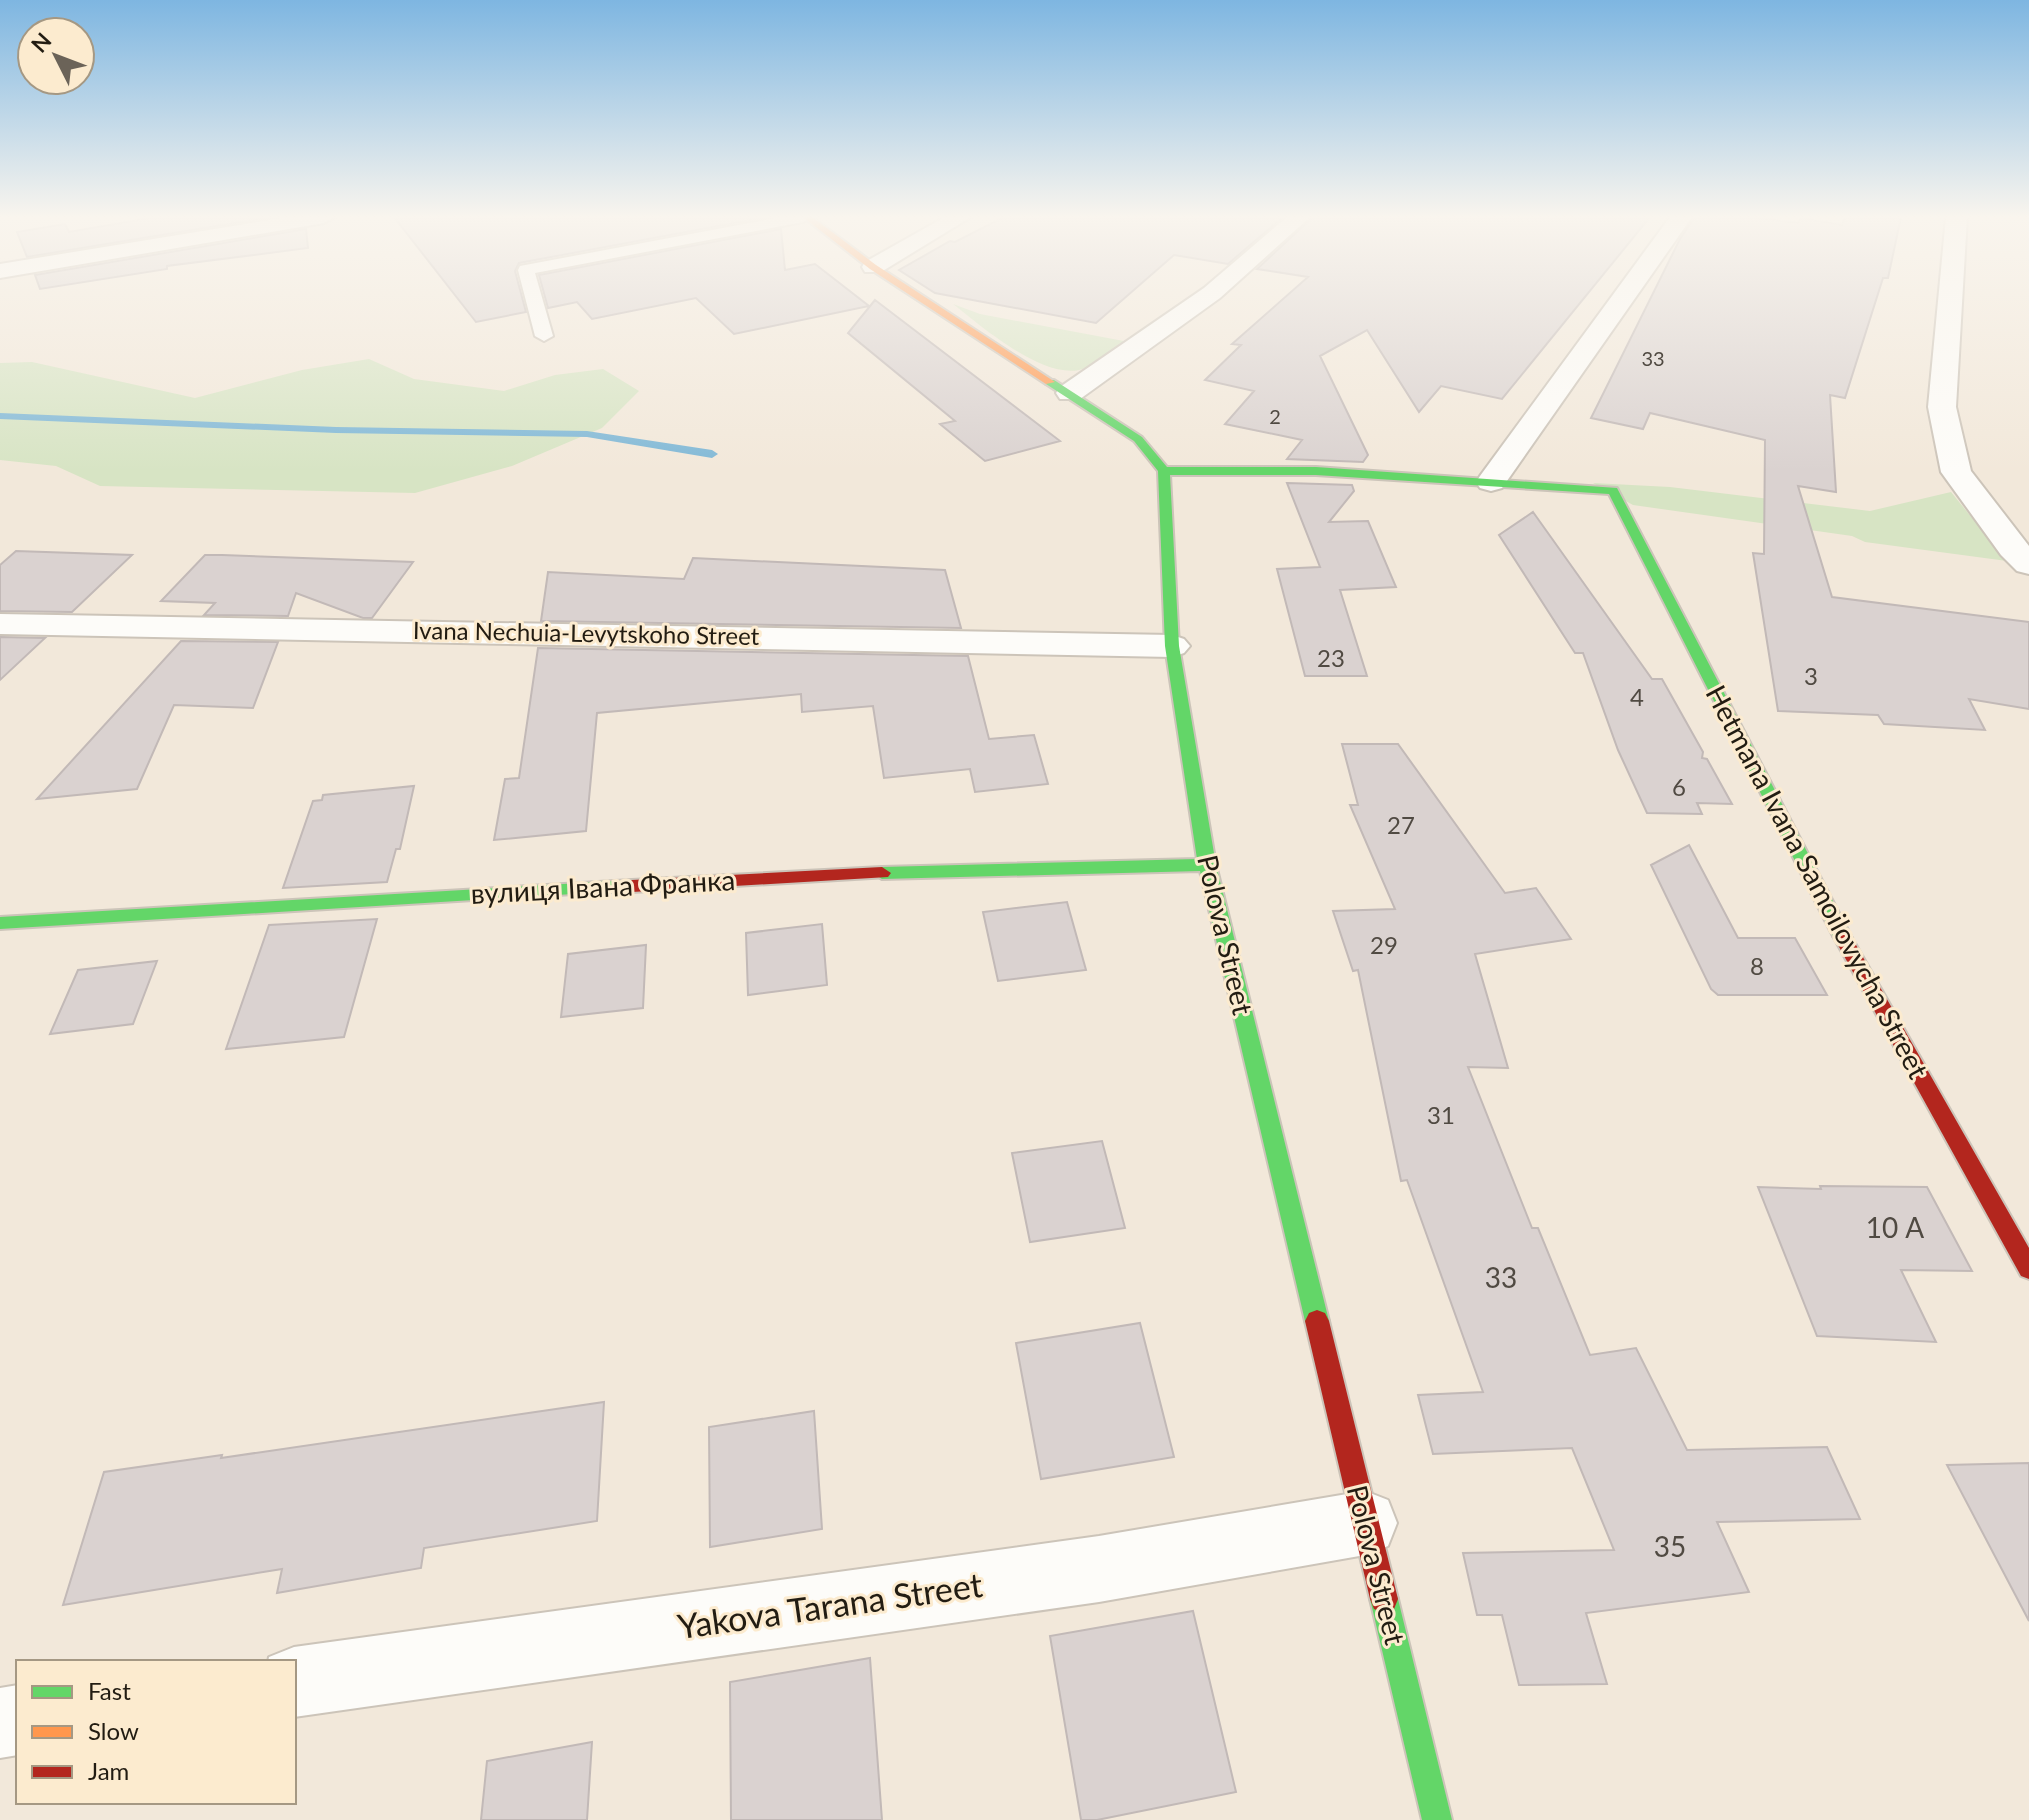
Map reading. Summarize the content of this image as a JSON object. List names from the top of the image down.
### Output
{
  "streets": {
    "street": [
      "Ivana Nechuia-Levytskoho Street",
      "Hetmana Ivana Samoilovycha Street",
      "вулиця Івана Франка",
      "Polova Street",
      "Yakova Tarana Street"
    ]
  },
  "crossings": [
    ["Ivana Nechuia-Levytskoho Street", "Polova Street"],
    ["вулиця Івана Франка", "Polova Street"],
    ["Polova Street", "Yakova Tarana Street"]
  ],
  "house_numbers": [
    "33",
    "2",
    "23",
    "3",
    "4",
    "6",
    "27",
    "29",
    "8",
    "31",
    "10 А",
    "33",
    "35"
  ],
  "legend": ["Fast", "Slow", "Jam"],
  "north": "top left"
}
